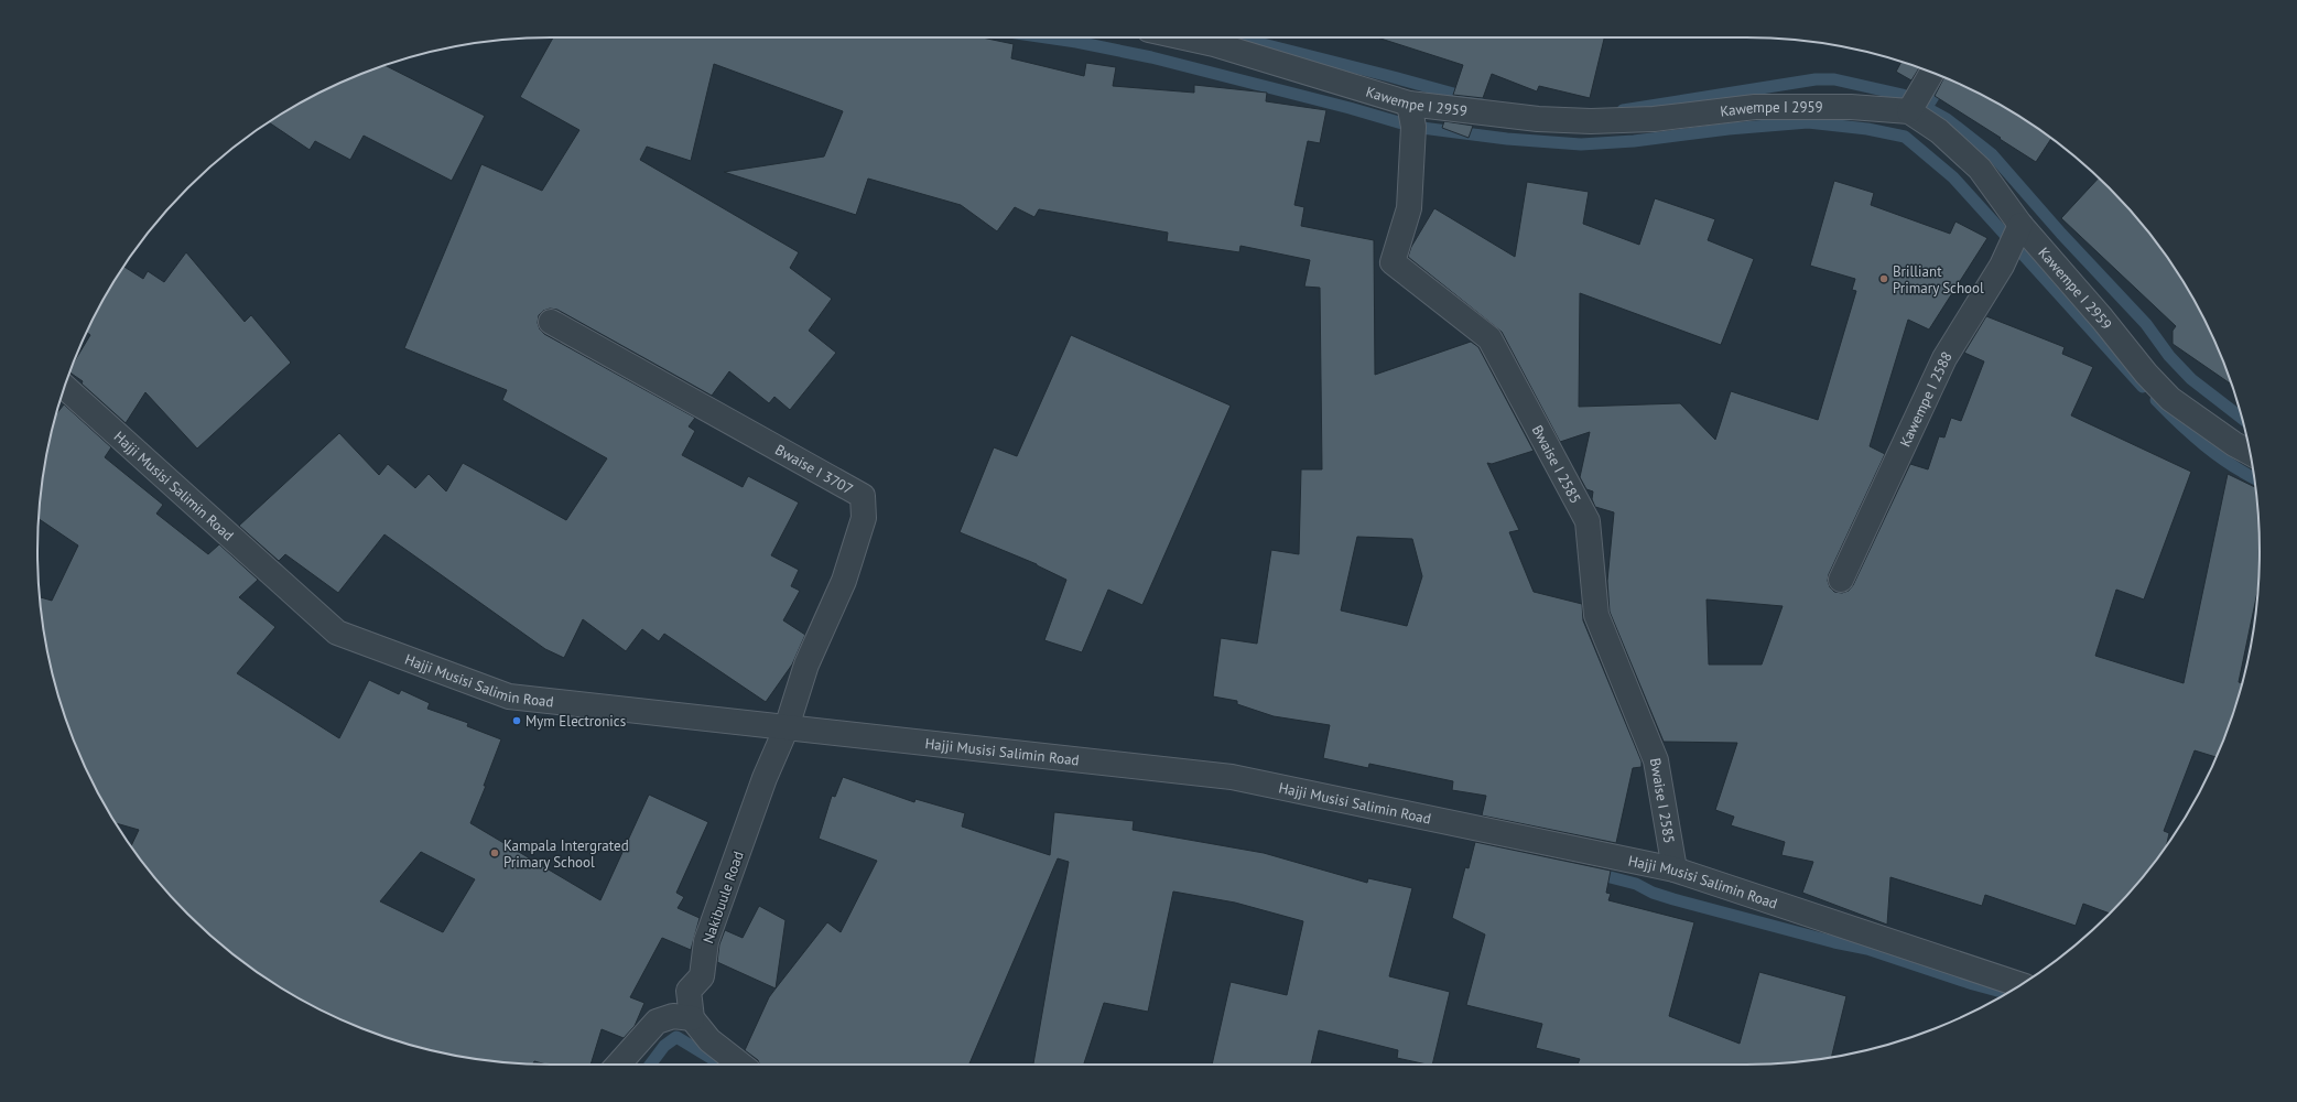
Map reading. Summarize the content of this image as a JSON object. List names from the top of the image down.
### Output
{
  "streets": {
    "street": [
      "Kawempe I 2959",
      "Kawempe I 2588",
      "Bwaise I 2585",
      "Bwaise I 3707",
      "Hajji Musisi Salimin Road",
      "Nakibuule Road"
    ]
  },
  "crossings": [
    ["Kawempe I 2959", "Kawempe I 2588"],
    ["Kawempe I 2959", "Bwaise I 2585"],
    ["Bwaise I 2585", "Hajji Musisi Salimin Road"],
    ["Bwaise I 3707", "Hajji Musisi Salimin Road"],
    ["Bwaise I 3707", "Nakibuule Road"],
    ["Hajji Musisi Salimin Road", "Nakibuule Road"]
  ],
  "places": ["Brilliant Primary School", "Mym Electronics", "Kampala Intergrated Primary School"]
}
